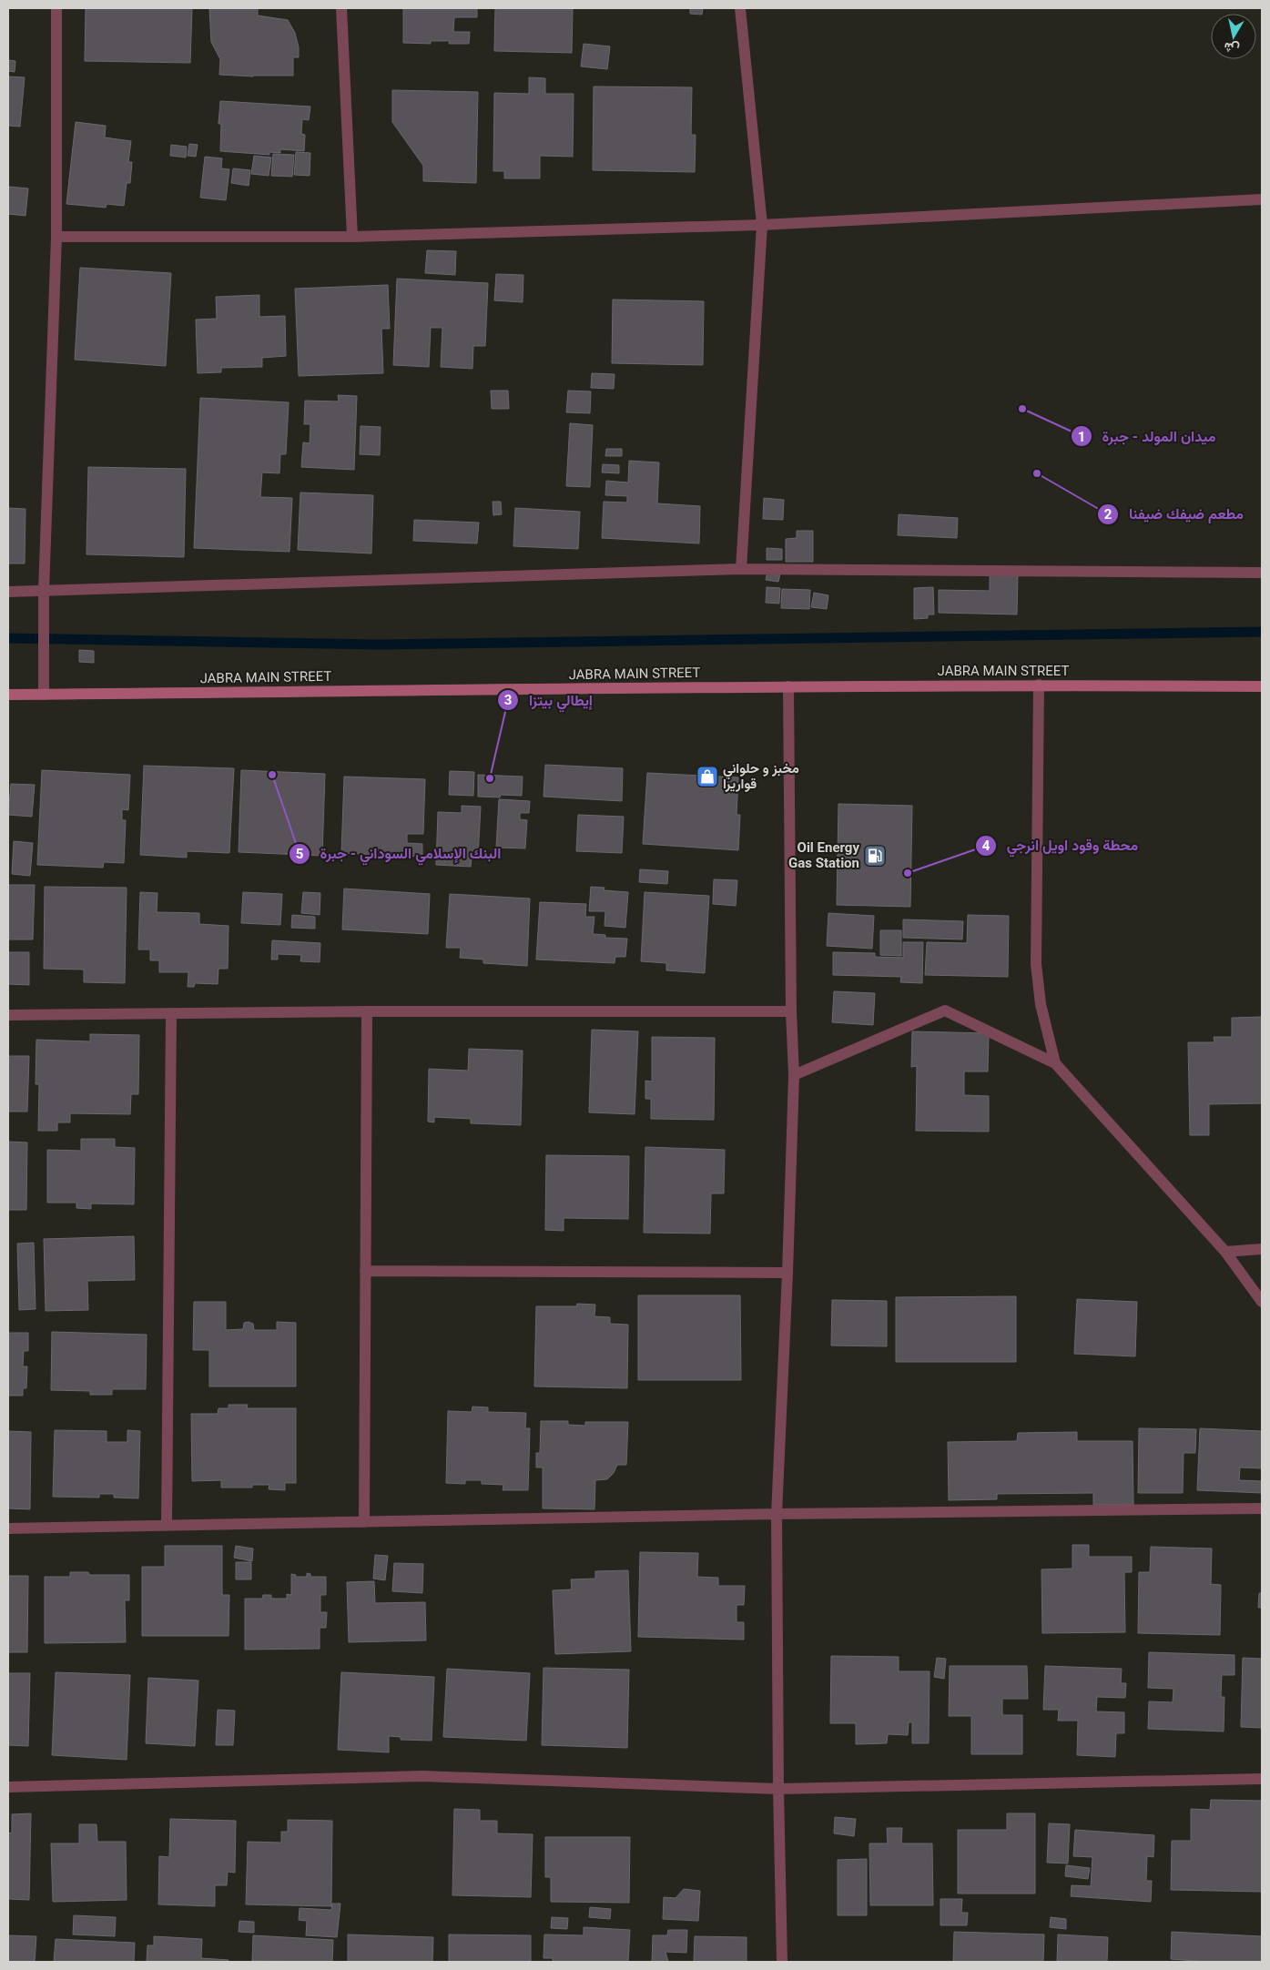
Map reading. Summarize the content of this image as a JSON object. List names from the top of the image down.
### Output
{
  "streets": {
    "main road": ["JABRA MAIN STREET"]
  },
  "places": {
    "other": [
      "ميدان المولد - جبرة",
      "مطعم ضيفك ضيفنا",
      "البنك الإسلامي السوداني - جبرة",
      "إيطالي بيتزا",
      "محطة وقود اويل انرجي"
    ],
    "shop": ["مخبز و حلواني قواريرا"],
    "fuel station": ["Oil Energy Gas Station"]
  },
  "north": "bottom"
}
